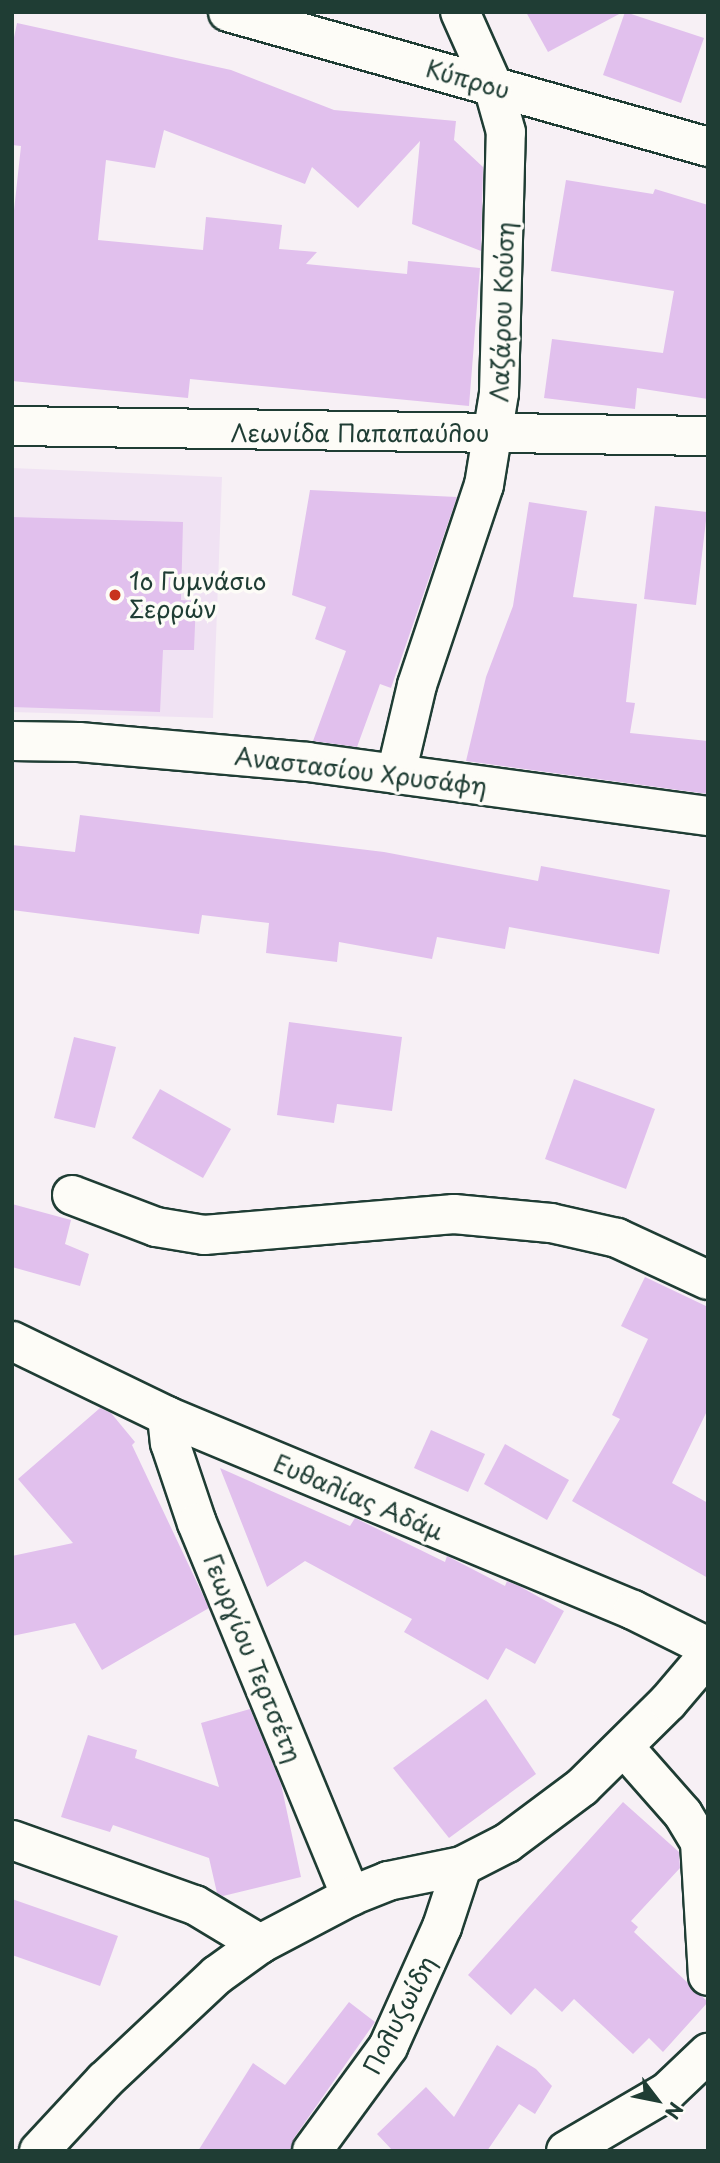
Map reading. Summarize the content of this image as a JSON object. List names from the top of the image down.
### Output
{
  "streets": {
    "street": [
      "Κύπρου",
      "Λαζάρου Κούση",
      "Λεωνίδα Παπαπαύλου",
      "Αναστασίου Χρυσάφη",
      "Ευθαλίας Αδάμ",
      "Γεωργίου Τερτσέτη",
      "Πολυζωίδη"
    ]
  },
  "crossings": [
    ["Κύπρου", "Λαζάρου Κούση"],
    ["Λαζάρου Κούση", "Λεωνίδα Παπαπαύλου"],
    ["Λαζάρου Κούση", "Αναστασίου Χρυσάφη"],
    ["Ευθαλίας Αδάμ", "Γεωργίου Τερτσέτη"]
  ],
  "places": ["1ο Γυμνάσιο Σερρών"],
  "north": "bottom right"
}
